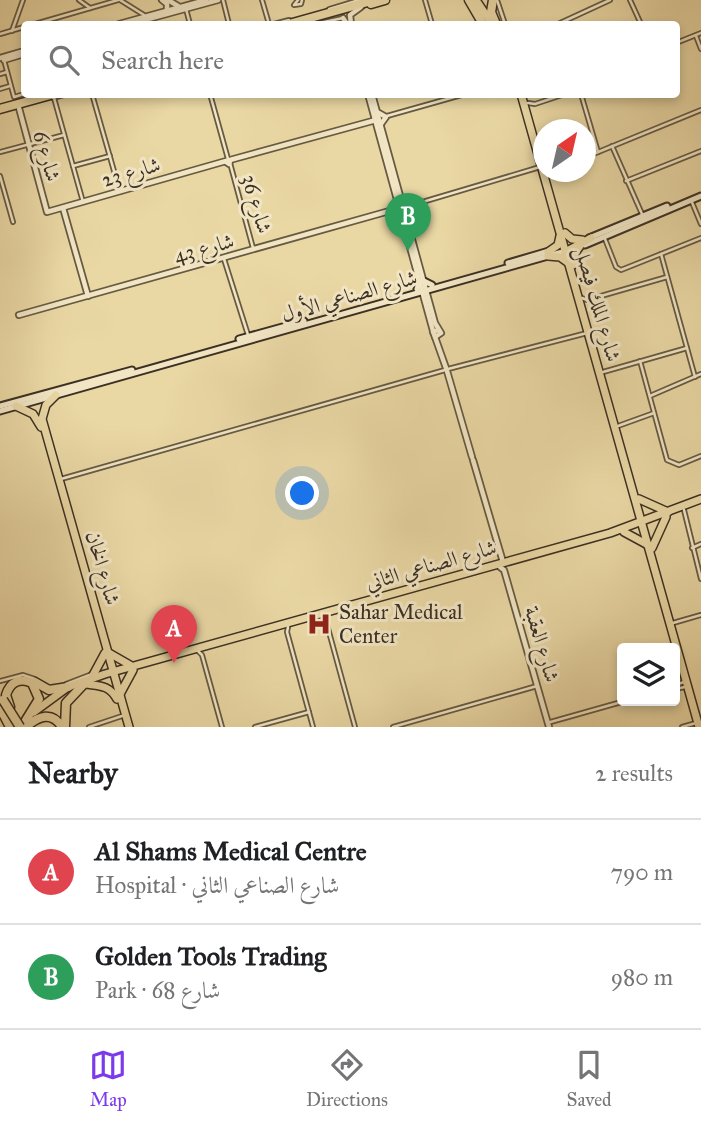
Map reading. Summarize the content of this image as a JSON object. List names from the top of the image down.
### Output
{
  "streets": {
    "main road": [
      "شارع الصناعي الأول",
      "شارع الملك فيصل",
      "شارع الصناعي الثاني",
      "شارع الخان"
    ],
    "street": [
      "شارع 6",
      "شارع 23",
      "شارع 36",
      "شارع 43",
      "شارع العقبة"
    ]
  },
  "crossings": [
    ["شارع 6", "شارع 23"],
    ["شارع 23", "شارع 36"],
    ["شارع 23", "شارع العقبة"],
    ["شارع 36", "شارع 43"],
    ["شارع 43", "شارع العقبة"],
    ["شارع الصناعي الأول", "شارع العقبة"],
    ["شارع الملك فيصل", "شارع الصناعي الثاني"],
    ["شارع الصناعي الثاني", "شارع الخان"],
    ["شارع الصناعي الثاني", "شارع العقبة"]
  ],
  "places": {
    "hospital": ["Sahar Medical Center"]
  },
  "north": "top right",
  "page": {
    "search": "Search here",
    "pins": ["B", "A"],
    "heading": ["Nearby", "2 results"],
    "list": [
      {
        "mark": "A",
        "name": "Al Shams Medical Centre",
        "note": "Hospital · شارع الصناعي الثاني",
        "value": "790 m"
      },
      {
        "mark": "B",
        "name": "Golden Tools Trading",
        "note": "Park · شارع 68",
        "value": "980 m"
      }
    ],
    "nav": ["Map", "Directions", "Saved"]
  }
}
